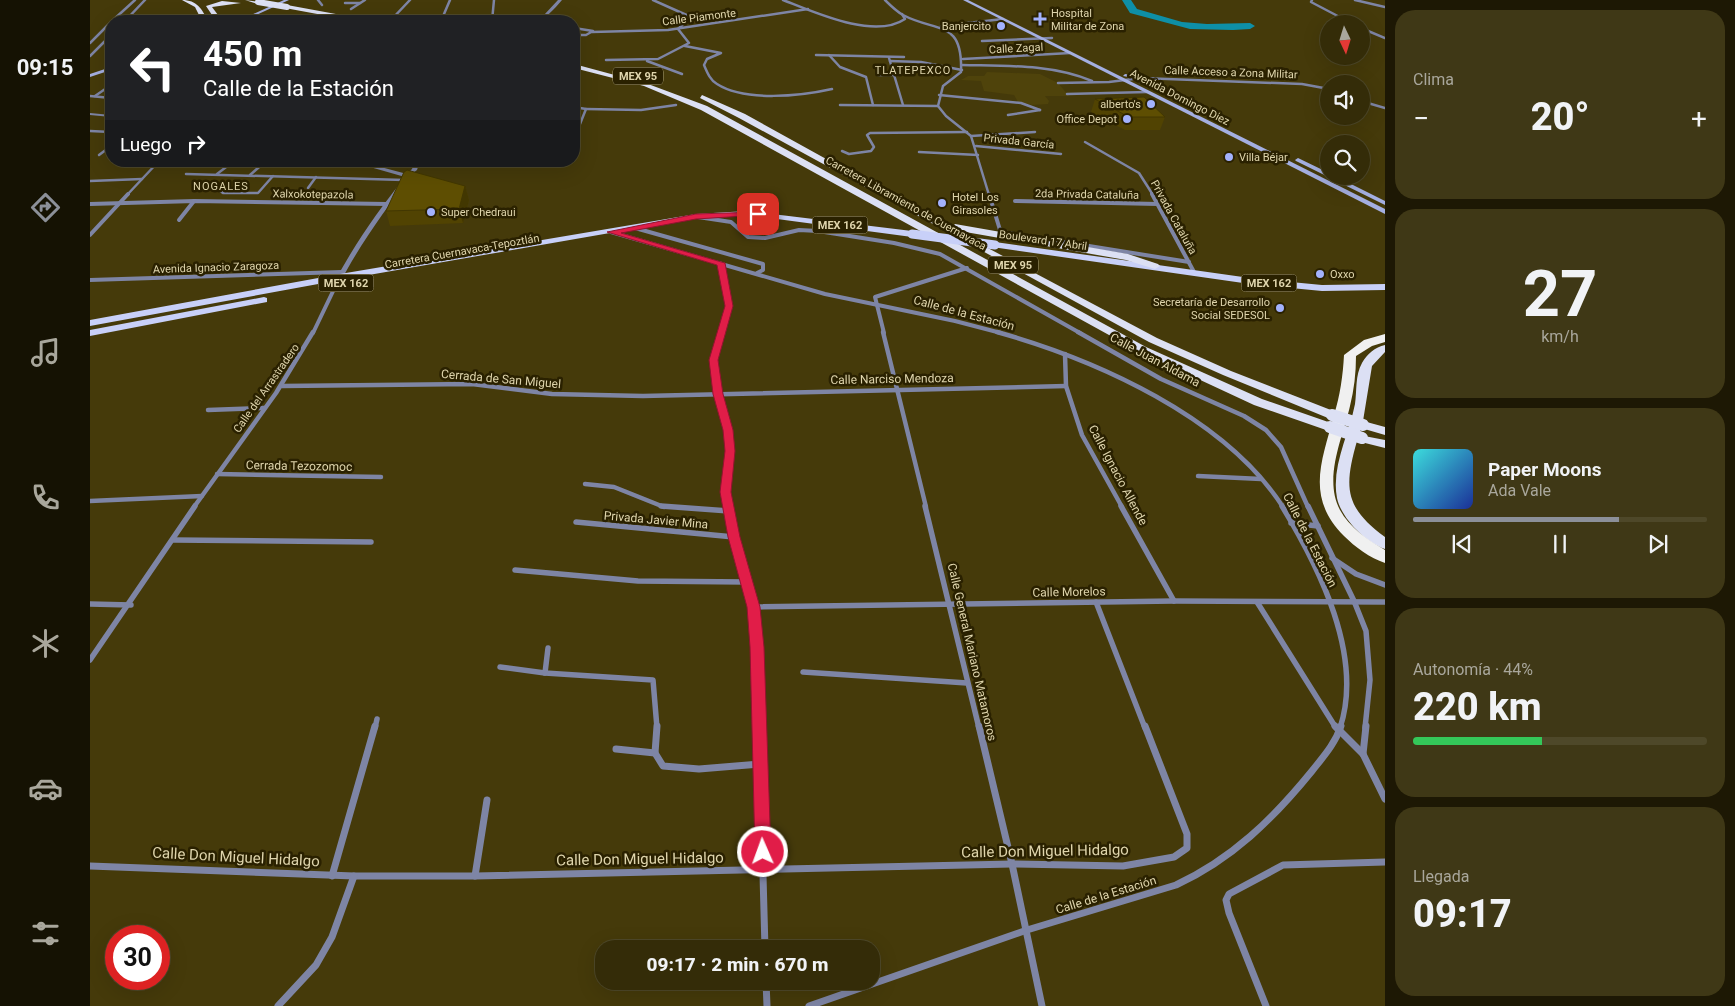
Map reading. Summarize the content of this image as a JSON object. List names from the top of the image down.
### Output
{
  "streets": {
    "highway": ["MEX 95", "Carretera Libramiento de Cuernavaca"],
    "main road": [
      "Avenida Domingo Diez",
      "MEX 162",
      "Boulevard 17 Abril",
      "Carretera Cuernavaca-Tepoztlán"
    ],
    "street": [
      "Calle Piamonte",
      "Calle Zagal",
      "Calle Acceso a Zona Militar",
      "Privada García",
      "Xalxokotepazola",
      "2da Privada Cataluña",
      "Privada Cataluña",
      "Avenida Ignacio Zaragoza",
      "Calle de la Estación",
      "Calle Juan Aldama",
      "Cerrada de San Miguel",
      "Calle Narciso Mendoza",
      "Calle del Arrastradero",
      "Cerrada Tezozomoc",
      "Calle Ignacio Allende",
      "Privada Javier Mina",
      "Calle Morelos",
      "Calle General Mariano Matamoros",
      "Calle Don Miguel Hidalgo"
    ]
  },
  "crossings": [
    ["Calle Zagal", "Avenida Domingo Diez"],
    ["Calle Acceso a Zona Militar", "Avenida Domingo Diez"],
    ["Xalxokotepazola", "Calle del Arrastradero"],
    ["2da Privada Cataluña", "Privada Cataluña"],
    ["Privada Cataluña", "Boulevard 17 Abril"],
    ["Boulevard 17 Abril", "Carretera Cuernavaca-Tepoztlán"],
    ["Boulevard 17 Abril", "Calle de la Estación"],
    ["Boulevard 17 Abril", "Calle Juan Aldama"],
    ["Carretera Cuernavaca-Tepoztlán", "Avenida Ignacio Zaragoza"],
    ["Carretera Cuernavaca-Tepoztlán", "Calle de la Estación"],
    ["Carretera Cuernavaca-Tepoztlán", "Calle del Arrastradero"],
    ["Avenida Ignacio Zaragoza", "Calle del Arrastradero"],
    ["Calle de la Estación", "Calle Ignacio Allende"],
    ["Calle de la Estación", "Calle Morelos"],
    ["Calle de la Estación", "Calle General Mariano Matamoros"],
    ["Calle Juan Aldama", "Calle Morelos"],
    ["Cerrada de San Miguel", "Calle Narciso Mendoza"],
    ["Cerrada de San Miguel", "Calle del Arrastradero"],
    ["Calle Narciso Mendoza", "Calle Ignacio Allende"],
    ["Calle Narciso Mendoza", "Calle General Mariano Matamoros"],
    ["Calle del Arrastradero", "Cerrada Tezozomoc"],
    ["Calle Ignacio Allende", "Calle Morelos"],
    ["Calle Morelos", "Calle General Mariano Matamoros"],
    ["Calle Morelos", "Calle Don Miguel Hidalgo"],
    ["Calle General Mariano Matamoros", "Calle Don Miguel Hidalgo"]
  ],
  "districts": ["TLATEPEXCO", "NOGALES"],
  "places": {
    "health": ["Hospital Militar de Zona"],
    "other": [
      "Banjercito",
      "alberto's",
      "Office Depot",
      "Villa Béjar",
      "Hotel Los Girasoles",
      "Super Chedraui",
      "Oxxo",
      "Secretaría de Desarrollo Social SEDESOL"
    ]
  },
  "north": "bottom",
  "page": {
    "tabs": "09:15",
    "tile": [
      "Clima",
      ["27", "km/h"],
      ["Autonomía · 44%", "220 km"],
      ["Llegada", "09:17"]
    ],
    "turn": ["450 m", "Calle de la Estación"],
    "heat": ["−", "20°", "+"],
    "then": "Luego",
    "song": ["Paper Moons", "Ada Vale"],
    "limit": "30",
    "trip": "09:17 · 2 min · 670 m"
  }
}
